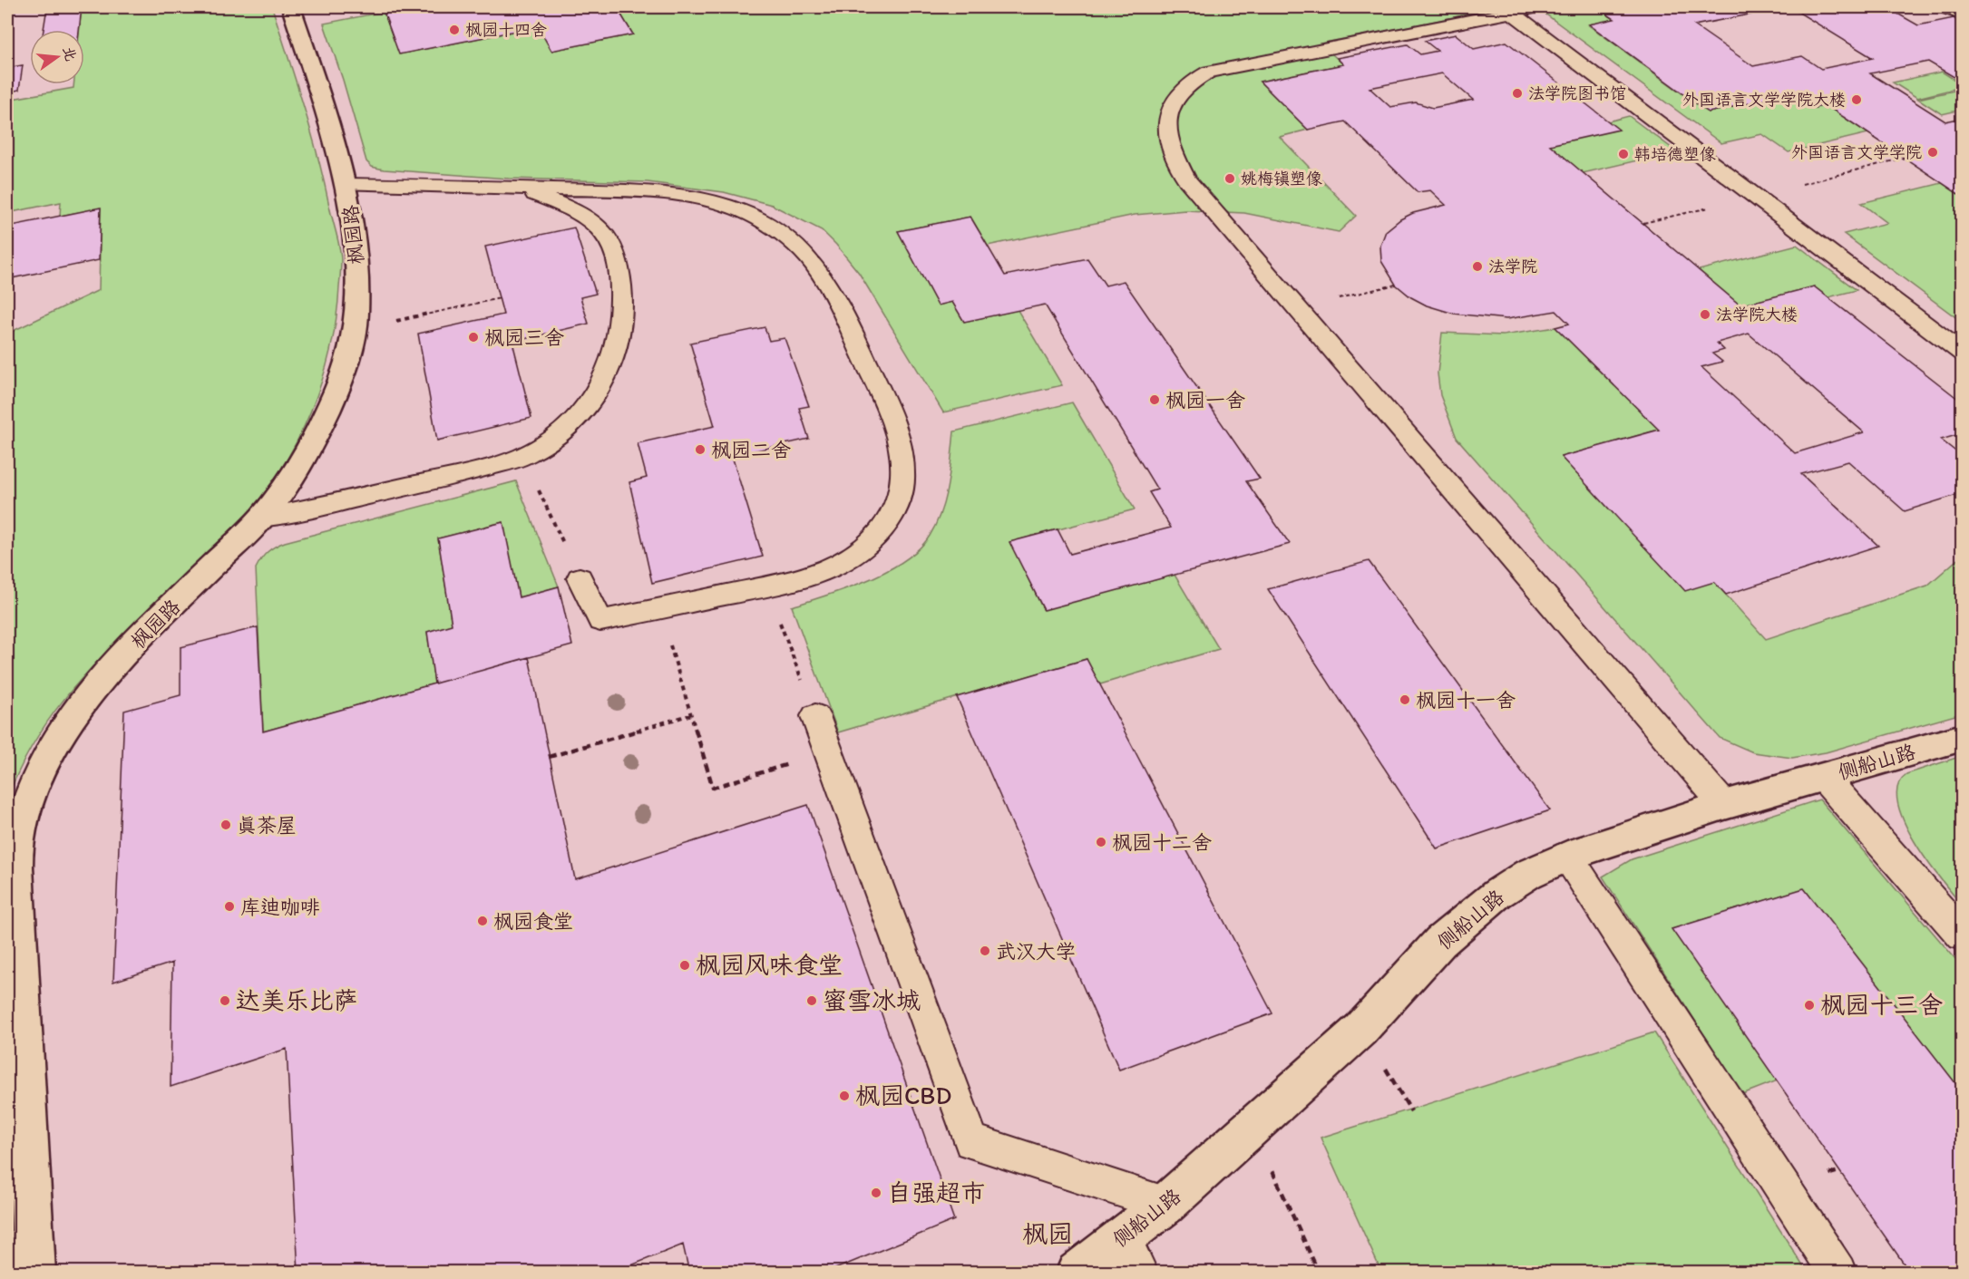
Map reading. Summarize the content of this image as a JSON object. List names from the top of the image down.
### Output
{
  "streets": {
    "street": ["枫园路", "侧船山路"]
  },
  "districts": ["枫园"],
  "places": [
    "枫园十四舍",
    "法学院图书馆",
    "外国语言文学学院大楼",
    "外国语言文学学院",
    "韩培德塑像",
    "姚梅镇塑像",
    "法学院",
    "法学院大楼",
    "枫园三舍",
    "枫园一舍",
    "枫园二舍",
    "枫园十一舍",
    "真茶屋",
    "枫园十二舍",
    "库迪咖啡",
    "枫园食堂",
    "武汉大学",
    "枫园风味食堂",
    "达美乐比萨",
    "蜜雪冰城",
    "枫园十三舍",
    "枫园CBD",
    "自强超市"
  ],
  "north": "right"
}
